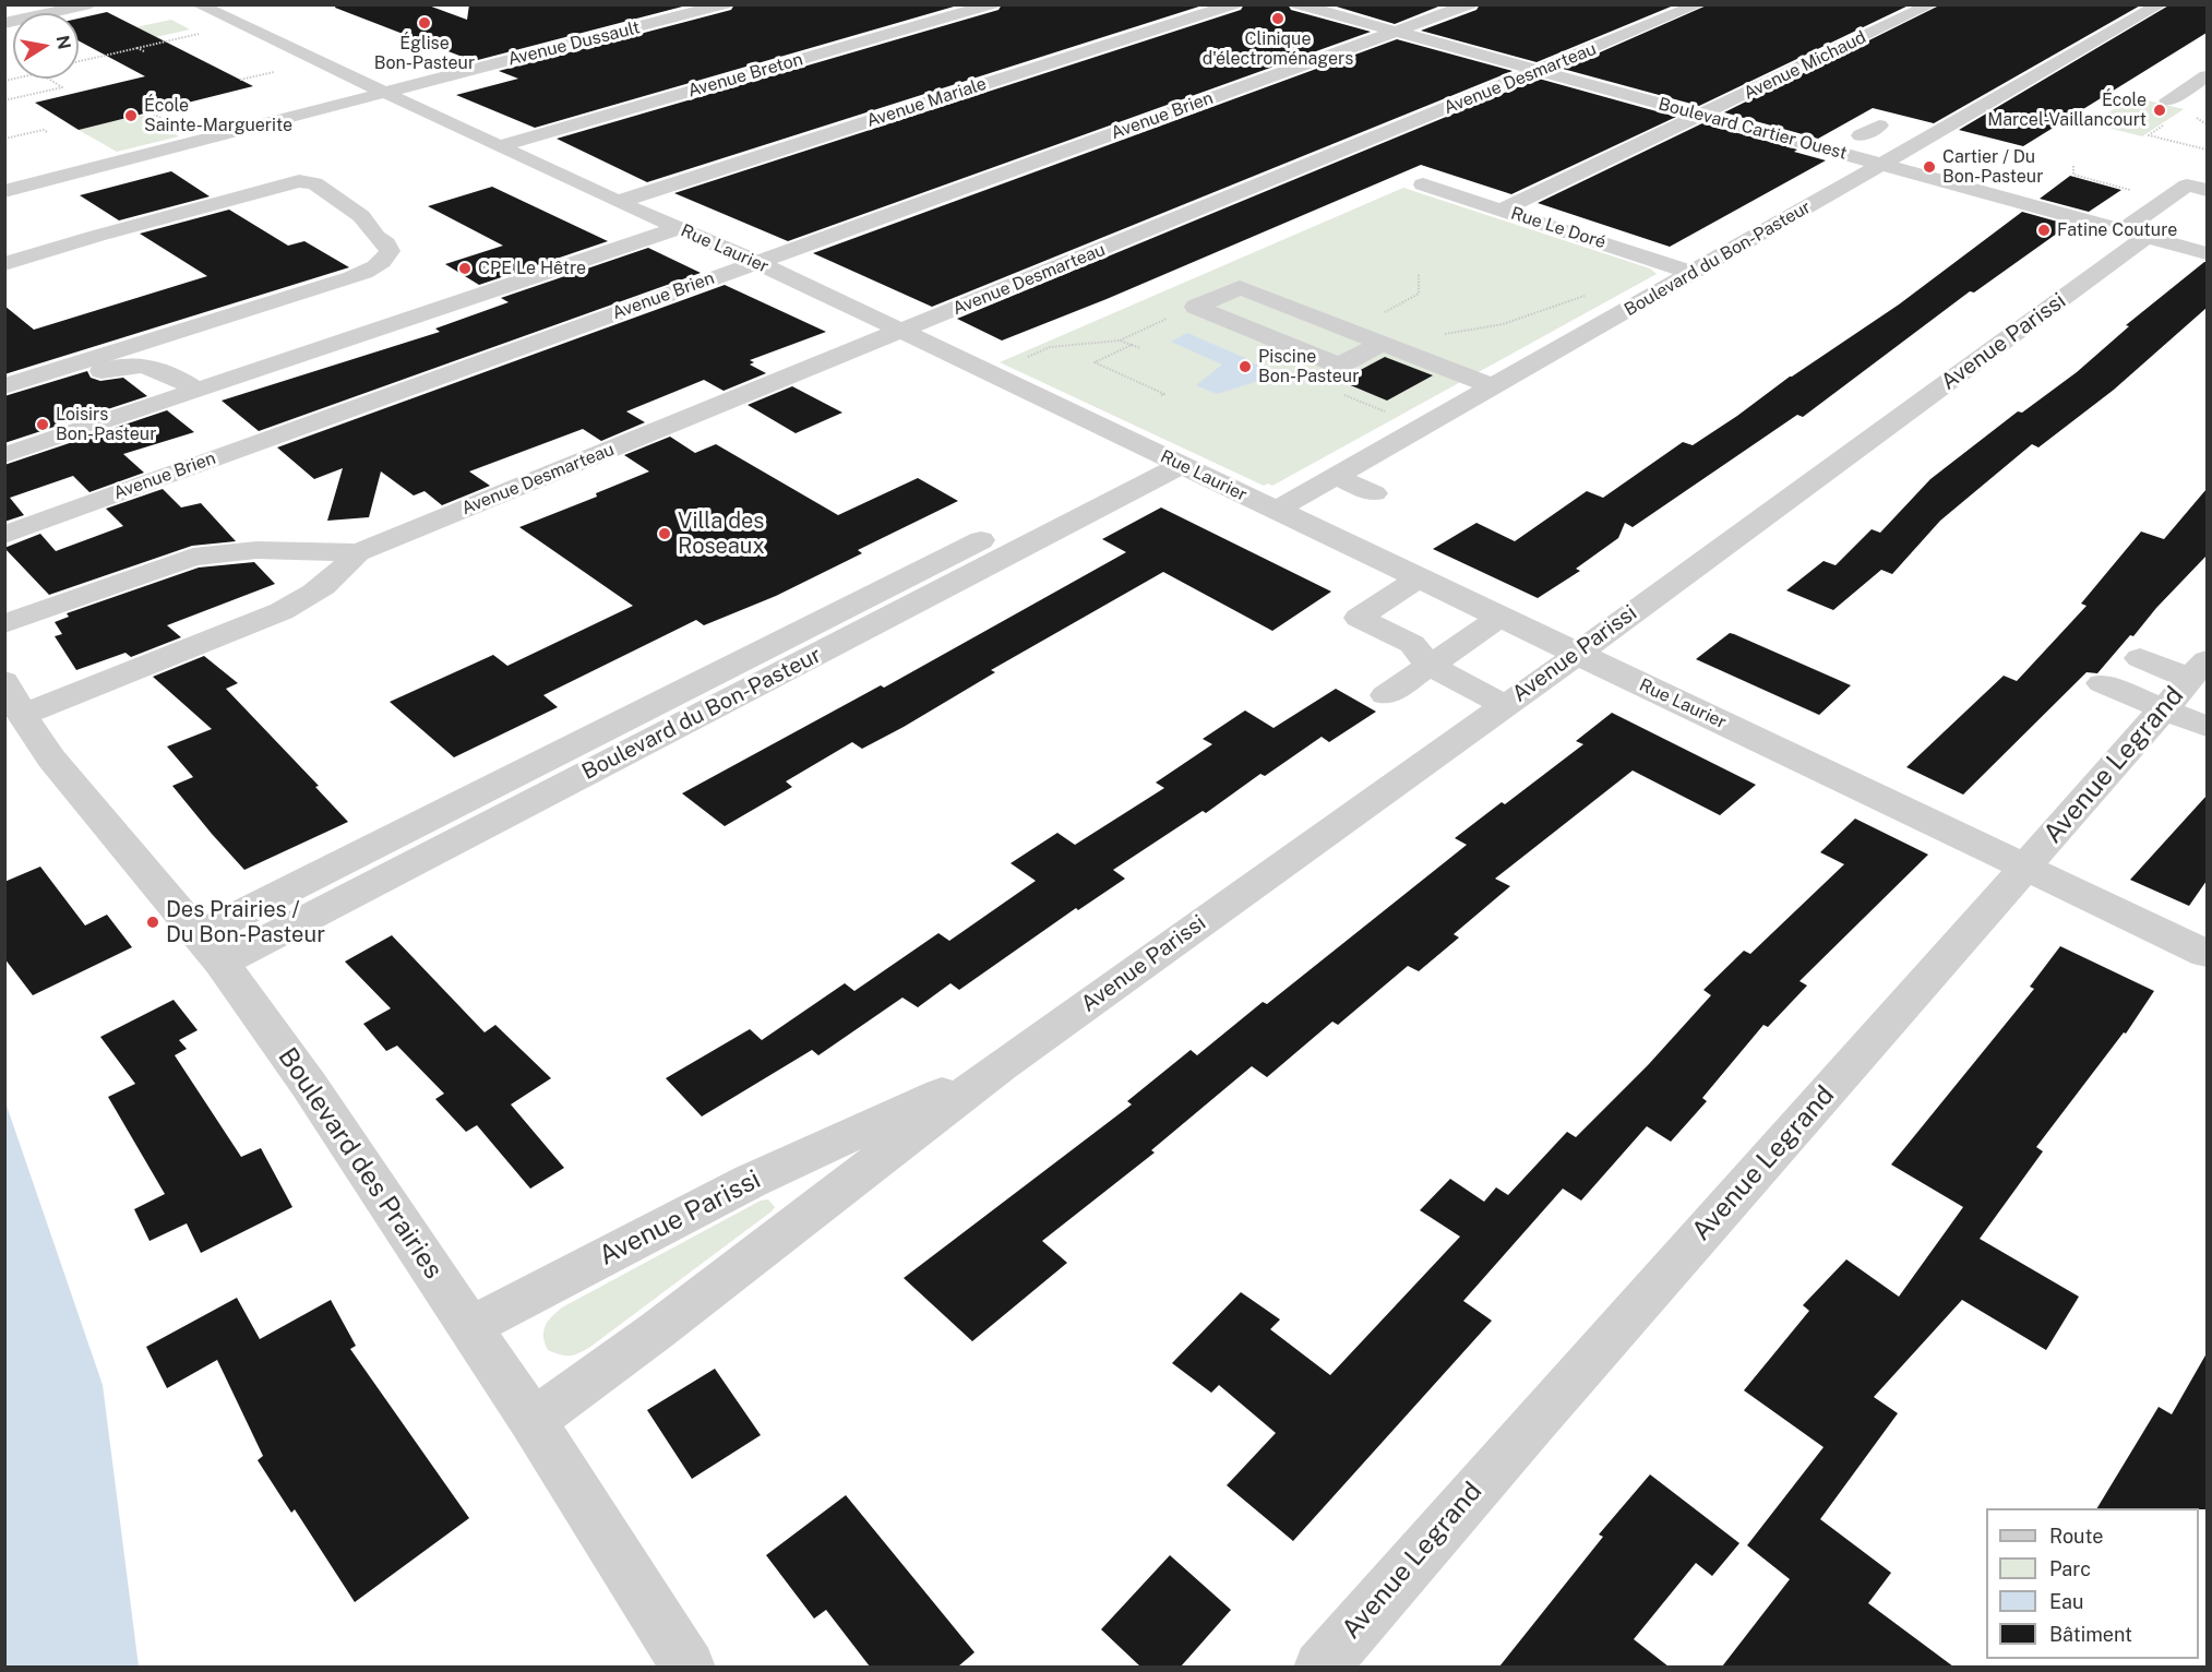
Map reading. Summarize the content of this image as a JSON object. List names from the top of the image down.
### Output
{
  "streets": {
    "street": [
      "Avenue Dussault",
      "Avenue Michaud",
      "Avenue Breton",
      "Avenue Desmarteau",
      "Avenue Mariale",
      "Avenue Brien",
      "Boulevard Cartier Ouest",
      "Rue Le Doré",
      "Rue Laurier",
      "Boulevard du Bon-Pasteur",
      "Avenue Parissi",
      "Avenue Legrand",
      "Boulevard des Prairies"
    ]
  },
  "crossings": [
    ["Avenue Dussault", "Rue Laurier"],
    ["Avenue Michaud", "Boulevard Cartier Ouest"],
    ["Avenue Michaud", "Rue Le Doré"],
    ["Avenue Breton", "Rue Laurier"],
    ["Avenue Desmarteau", "Boulevard Cartier Ouest"],
    ["Avenue Desmarteau", "Rue Laurier"],
    ["Avenue Desmarteau", "Boulevard des Prairies"],
    ["Avenue Mariale", "Rue Laurier"],
    ["Avenue Brien", "Boulevard Cartier Ouest"],
    ["Avenue Brien", "Rue Laurier"],
    ["Boulevard Cartier Ouest", "Boulevard du Bon-Pasteur"],
    ["Boulevard Cartier Ouest", "Avenue Parissi"],
    ["Rue Le Doré", "Boulevard du Bon-Pasteur"],
    ["Rue Laurier", "Boulevard du Bon-Pasteur"],
    ["Rue Laurier", "Avenue Parissi"],
    ["Rue Laurier", "Avenue Legrand"],
    ["Boulevard du Bon-Pasteur", "Boulevard des Prairies"],
    ["Avenue Parissi", "Boulevard des Prairies"]
  ],
  "places": [
    "Clinique d'électroménagers",
    "Église Bon-Pasteur",
    "École Marcel-Vaillancourt",
    "École Sainte-Marguerite",
    "Cartier / Du Bon-Pasteur",
    "Fatine Couture",
    "CPE Le Hêtre",
    "Piscine Bon-Pasteur",
    "Loisirs Bon-Pasteur",
    "Villa des Roseaux",
    "Des Prairies / Du Bon-Pasteur"
  ],
  "legend": [
    "Route",
    "Parc",
    "Eau",
    "Bâtiment"
  ],
  "north": "right"
}
